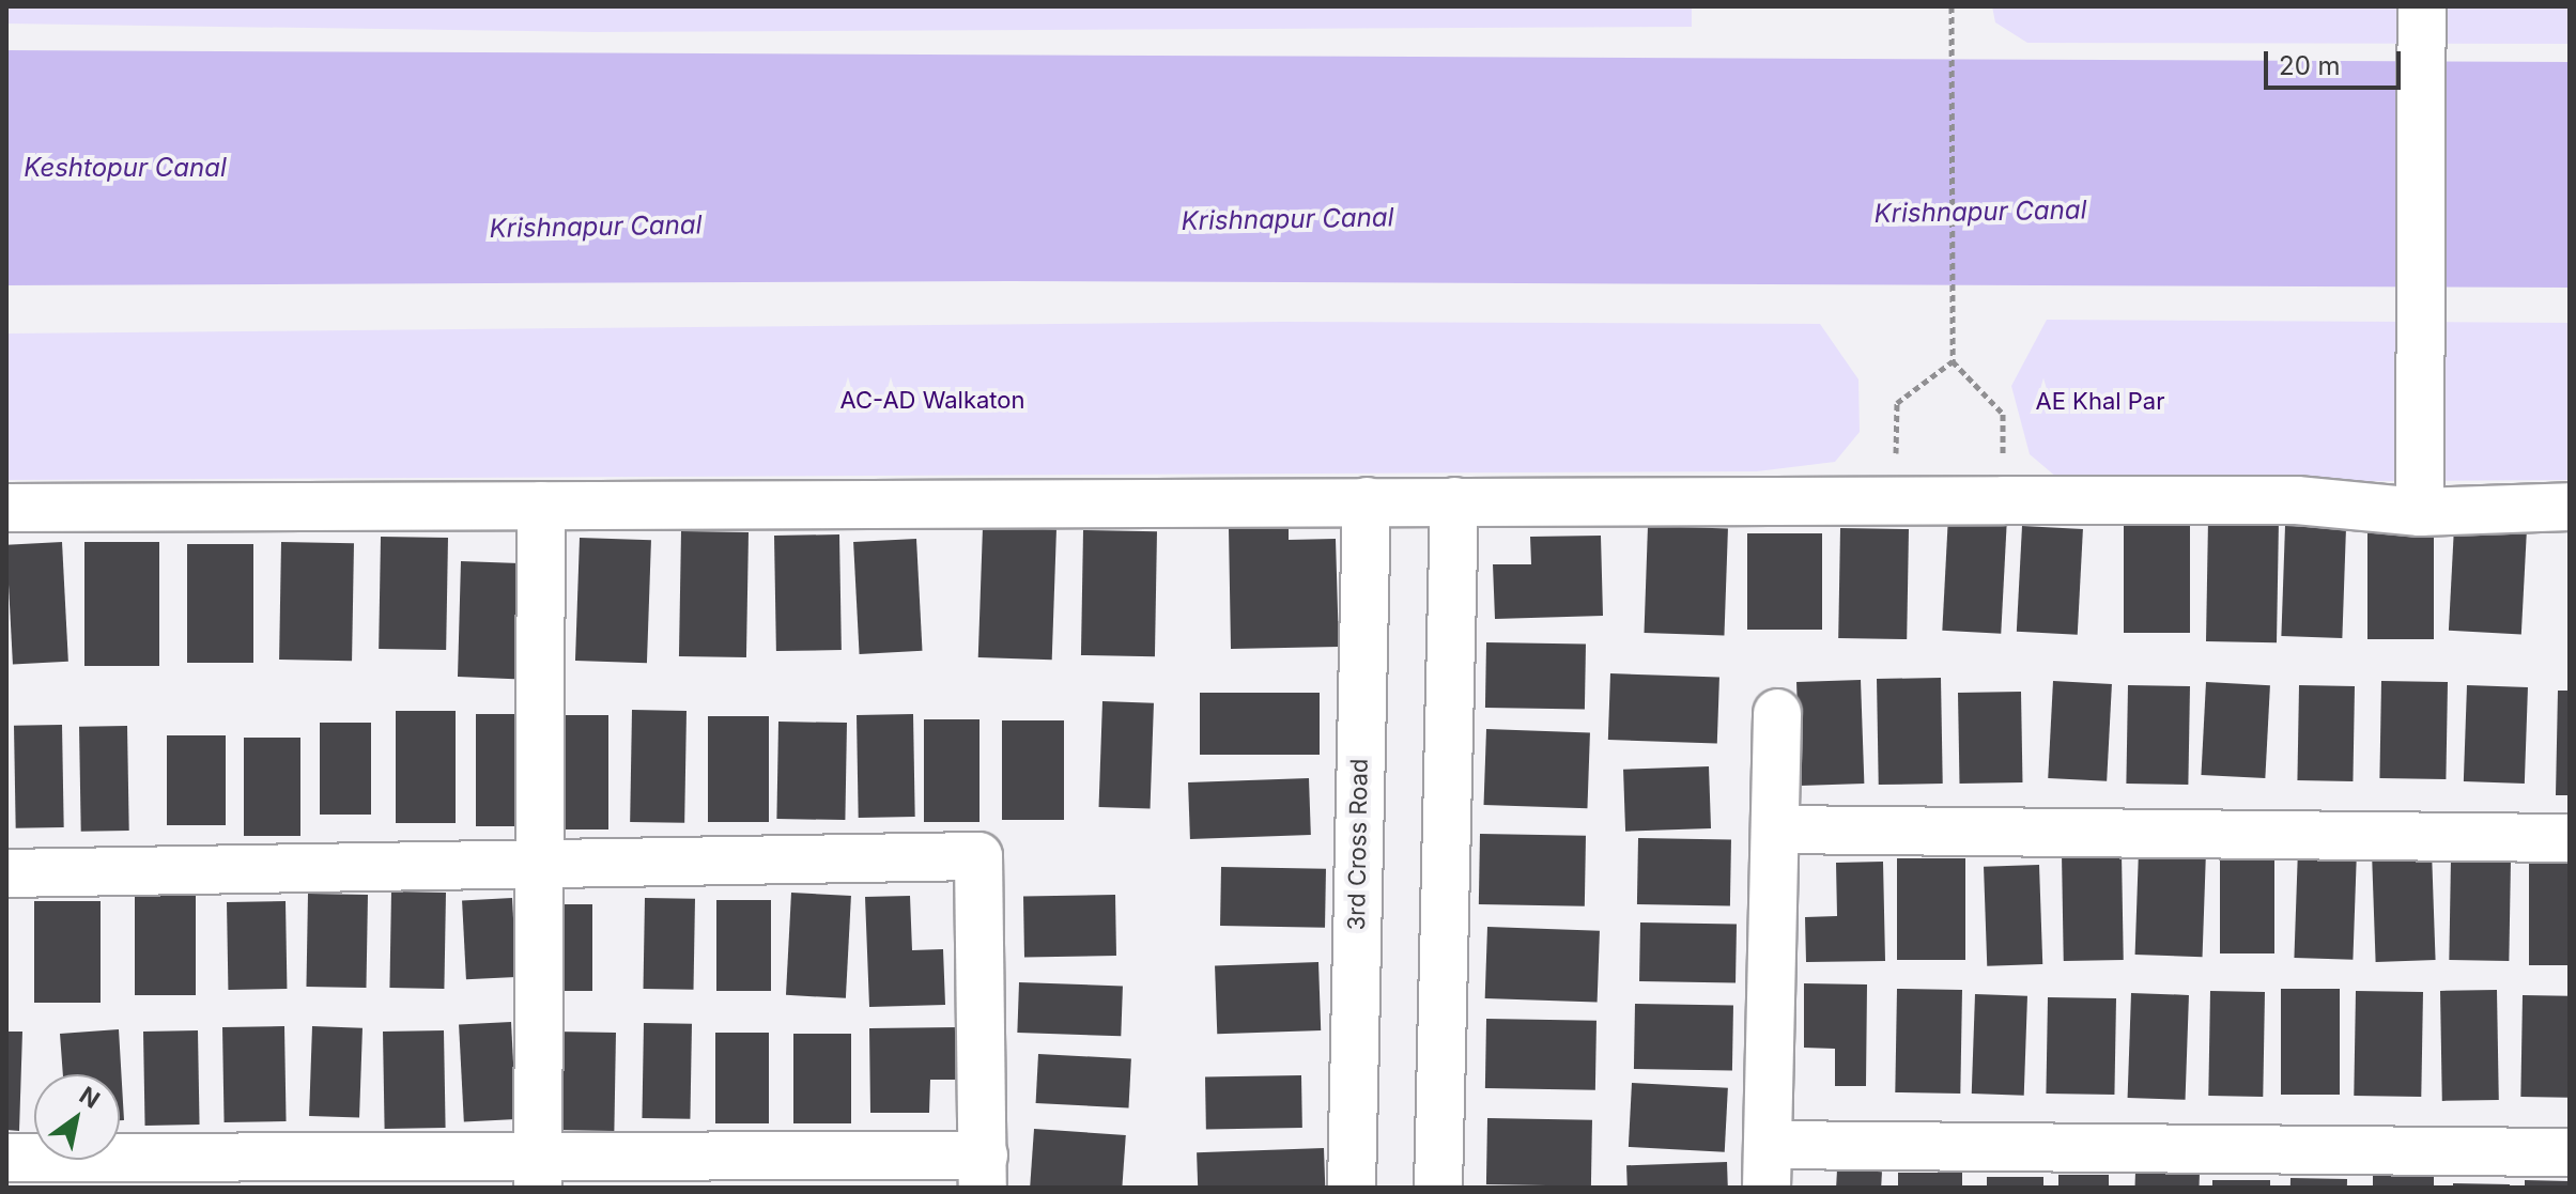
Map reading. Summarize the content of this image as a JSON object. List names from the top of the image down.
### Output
{
  "streets": {
    "street": ["3rd Cross Road"]
  },
  "water": ["Keshtopur Canal", "Krishnapur Canal"],
  "parks": ["AC-AD Walkaton", "AE Khal Par"],
  "scale_bar": "20 m",
  "north": "top right"
}
